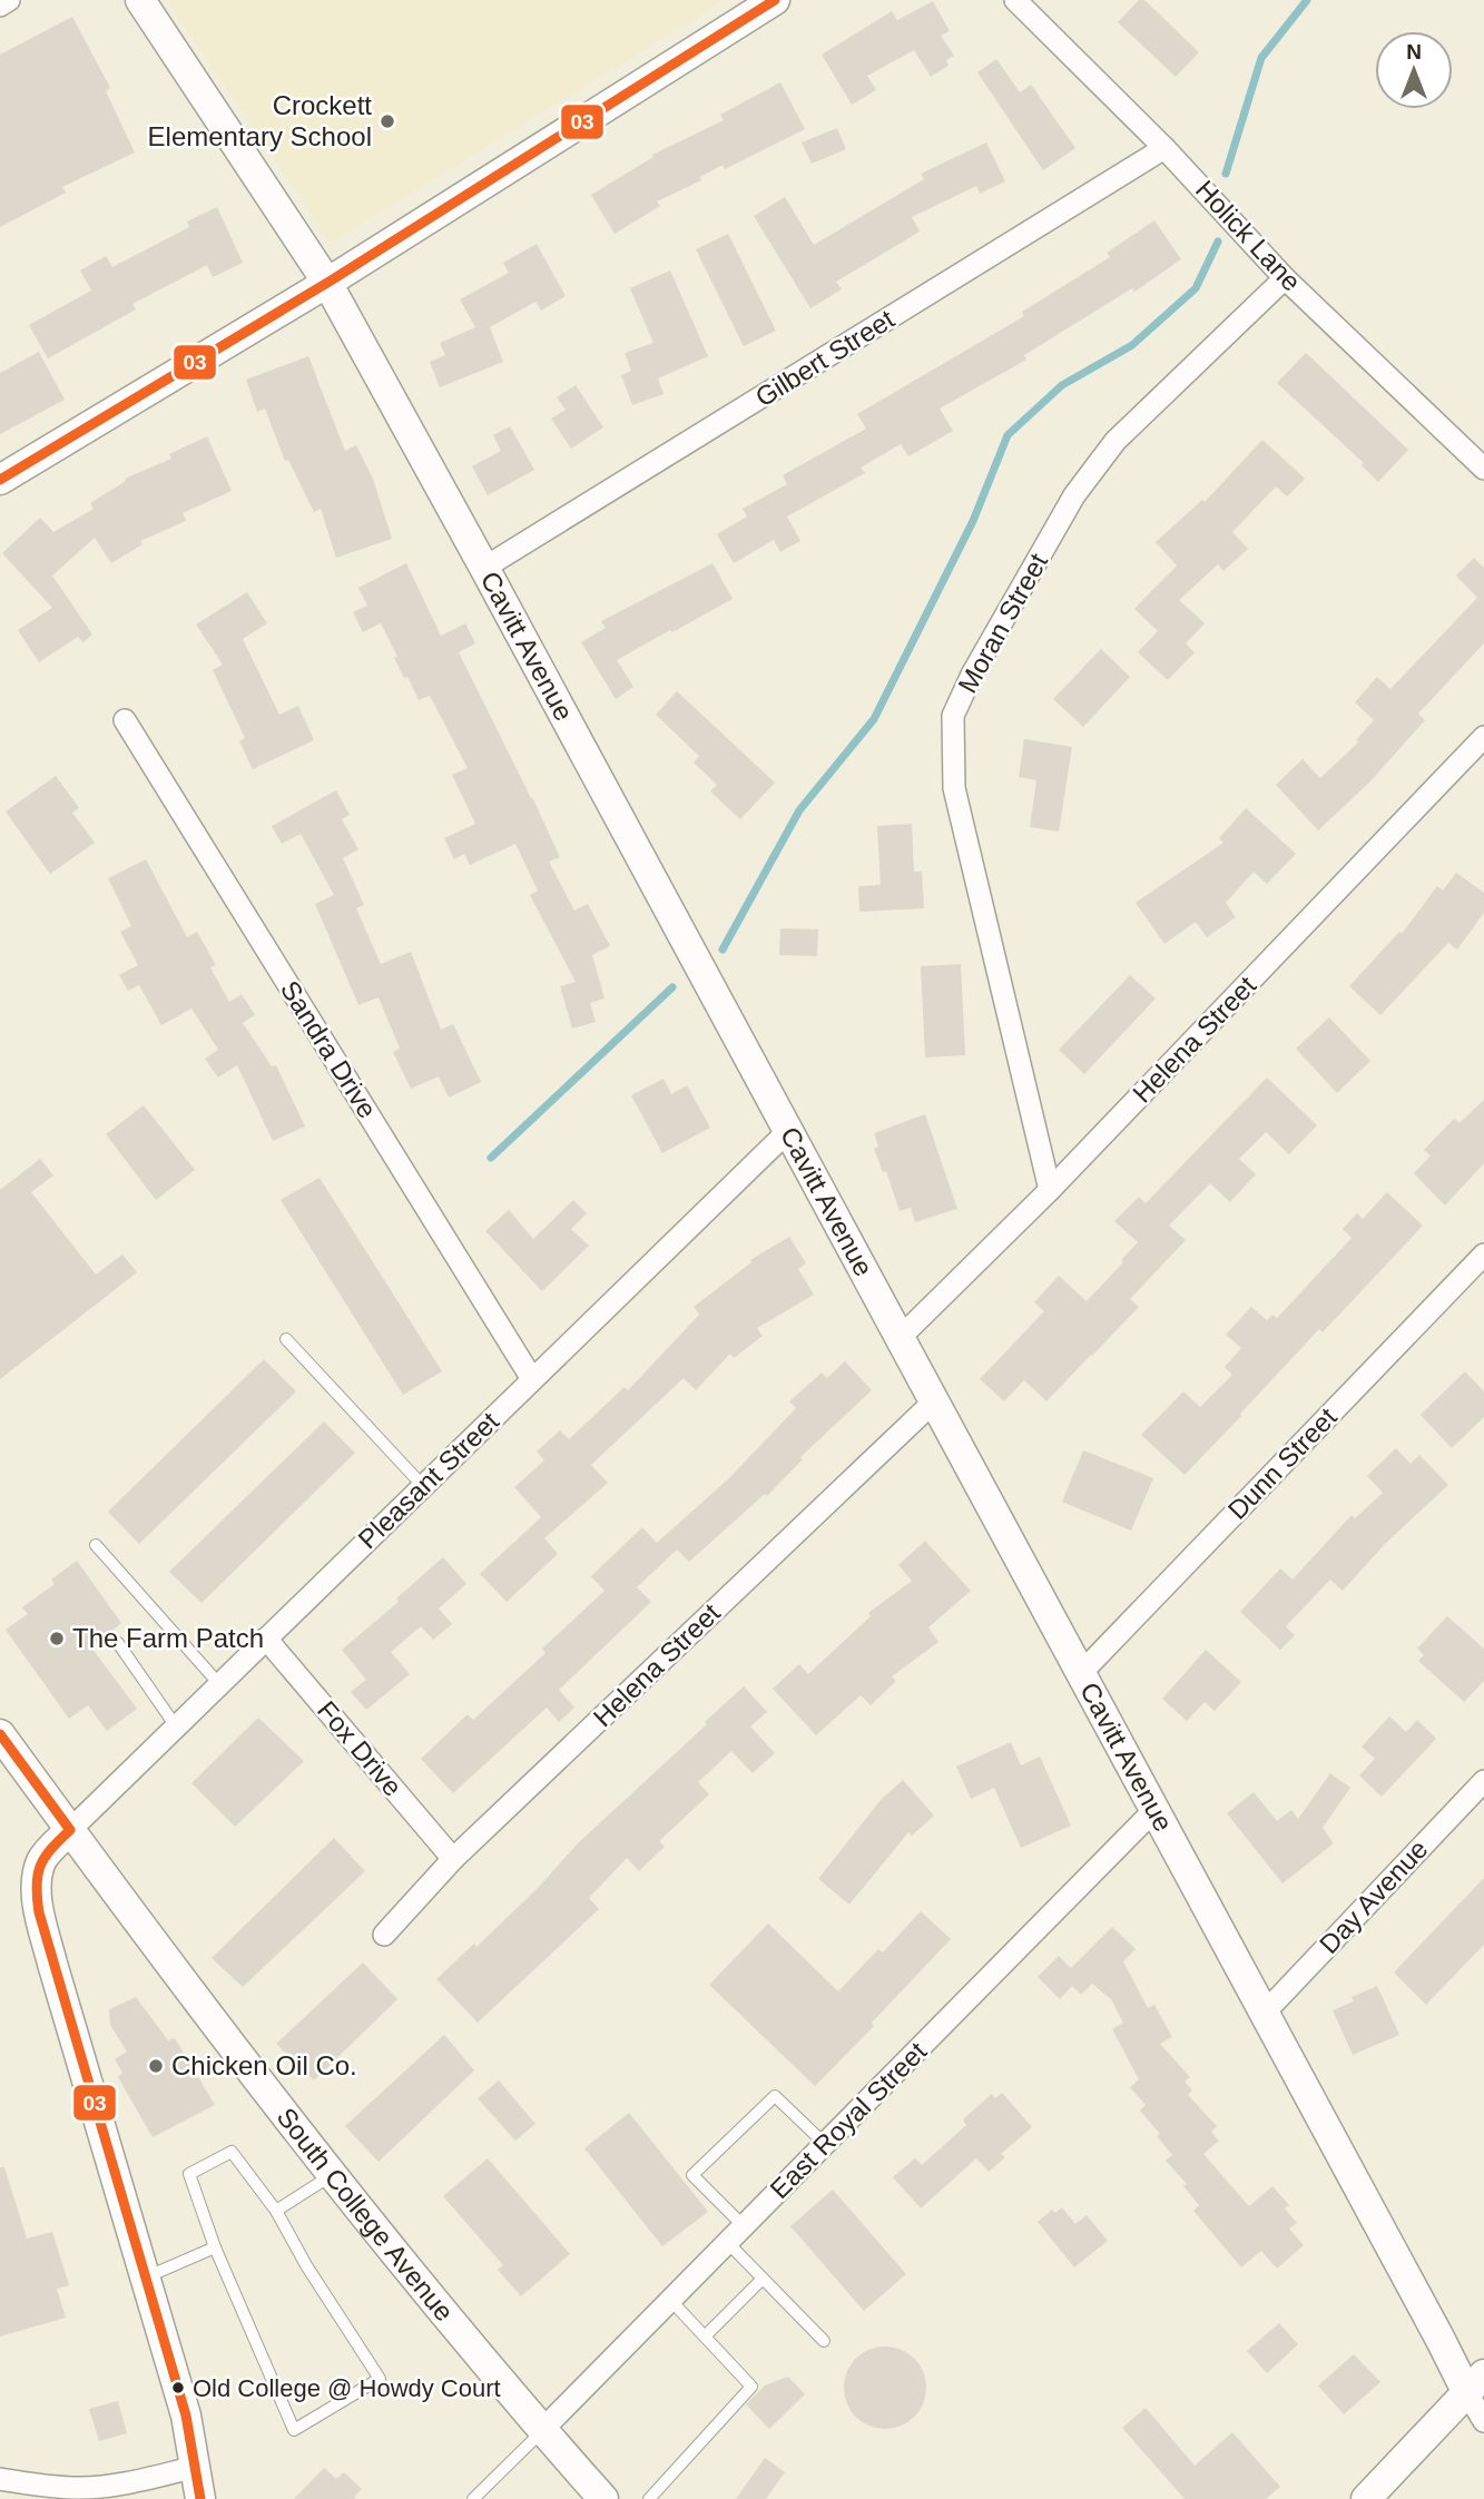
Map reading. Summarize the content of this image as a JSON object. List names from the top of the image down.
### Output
{
  "streets": {
    "street": [
      "Holick Lane",
      "Gilbert Street",
      "Moran Street",
      "Cavitt Avenue",
      "Helena Street",
      "Sandra Drive",
      "Dunn Street",
      "Pleasant Street",
      "Fox Drive",
      "Day Avenue",
      "East Royal Street",
      "South College Avenue"
    ]
  },
  "crossings": [
    ["Holick Lane", "Gilbert Street"],
    ["Holick Lane", "Moran Street"],
    ["Gilbert Street", "Cavitt Avenue"],
    ["Moran Street", "Helena Street"],
    ["Cavitt Avenue", "Helena Street"],
    ["Cavitt Avenue", "Dunn Street"],
    ["Cavitt Avenue", "Pleasant Street"],
    ["Cavitt Avenue", "Day Avenue"],
    ["Cavitt Avenue", "East Royal Street"],
    ["Helena Street", "Fox Drive"],
    ["Sandra Drive", "Pleasant Street"],
    ["Pleasant Street", "Fox Drive"],
    ["Pleasant Street", "South College Avenue"],
    ["East Royal Street", "South College Avenue"]
  ],
  "places": [
    "Crockett Elementary School",
    "The Farm Patch",
    "Chicken Oil Co.",
    "Old College @ Howdy Court"
  ],
  "lines": ["transit line 03"],
  "north": "top"
}
